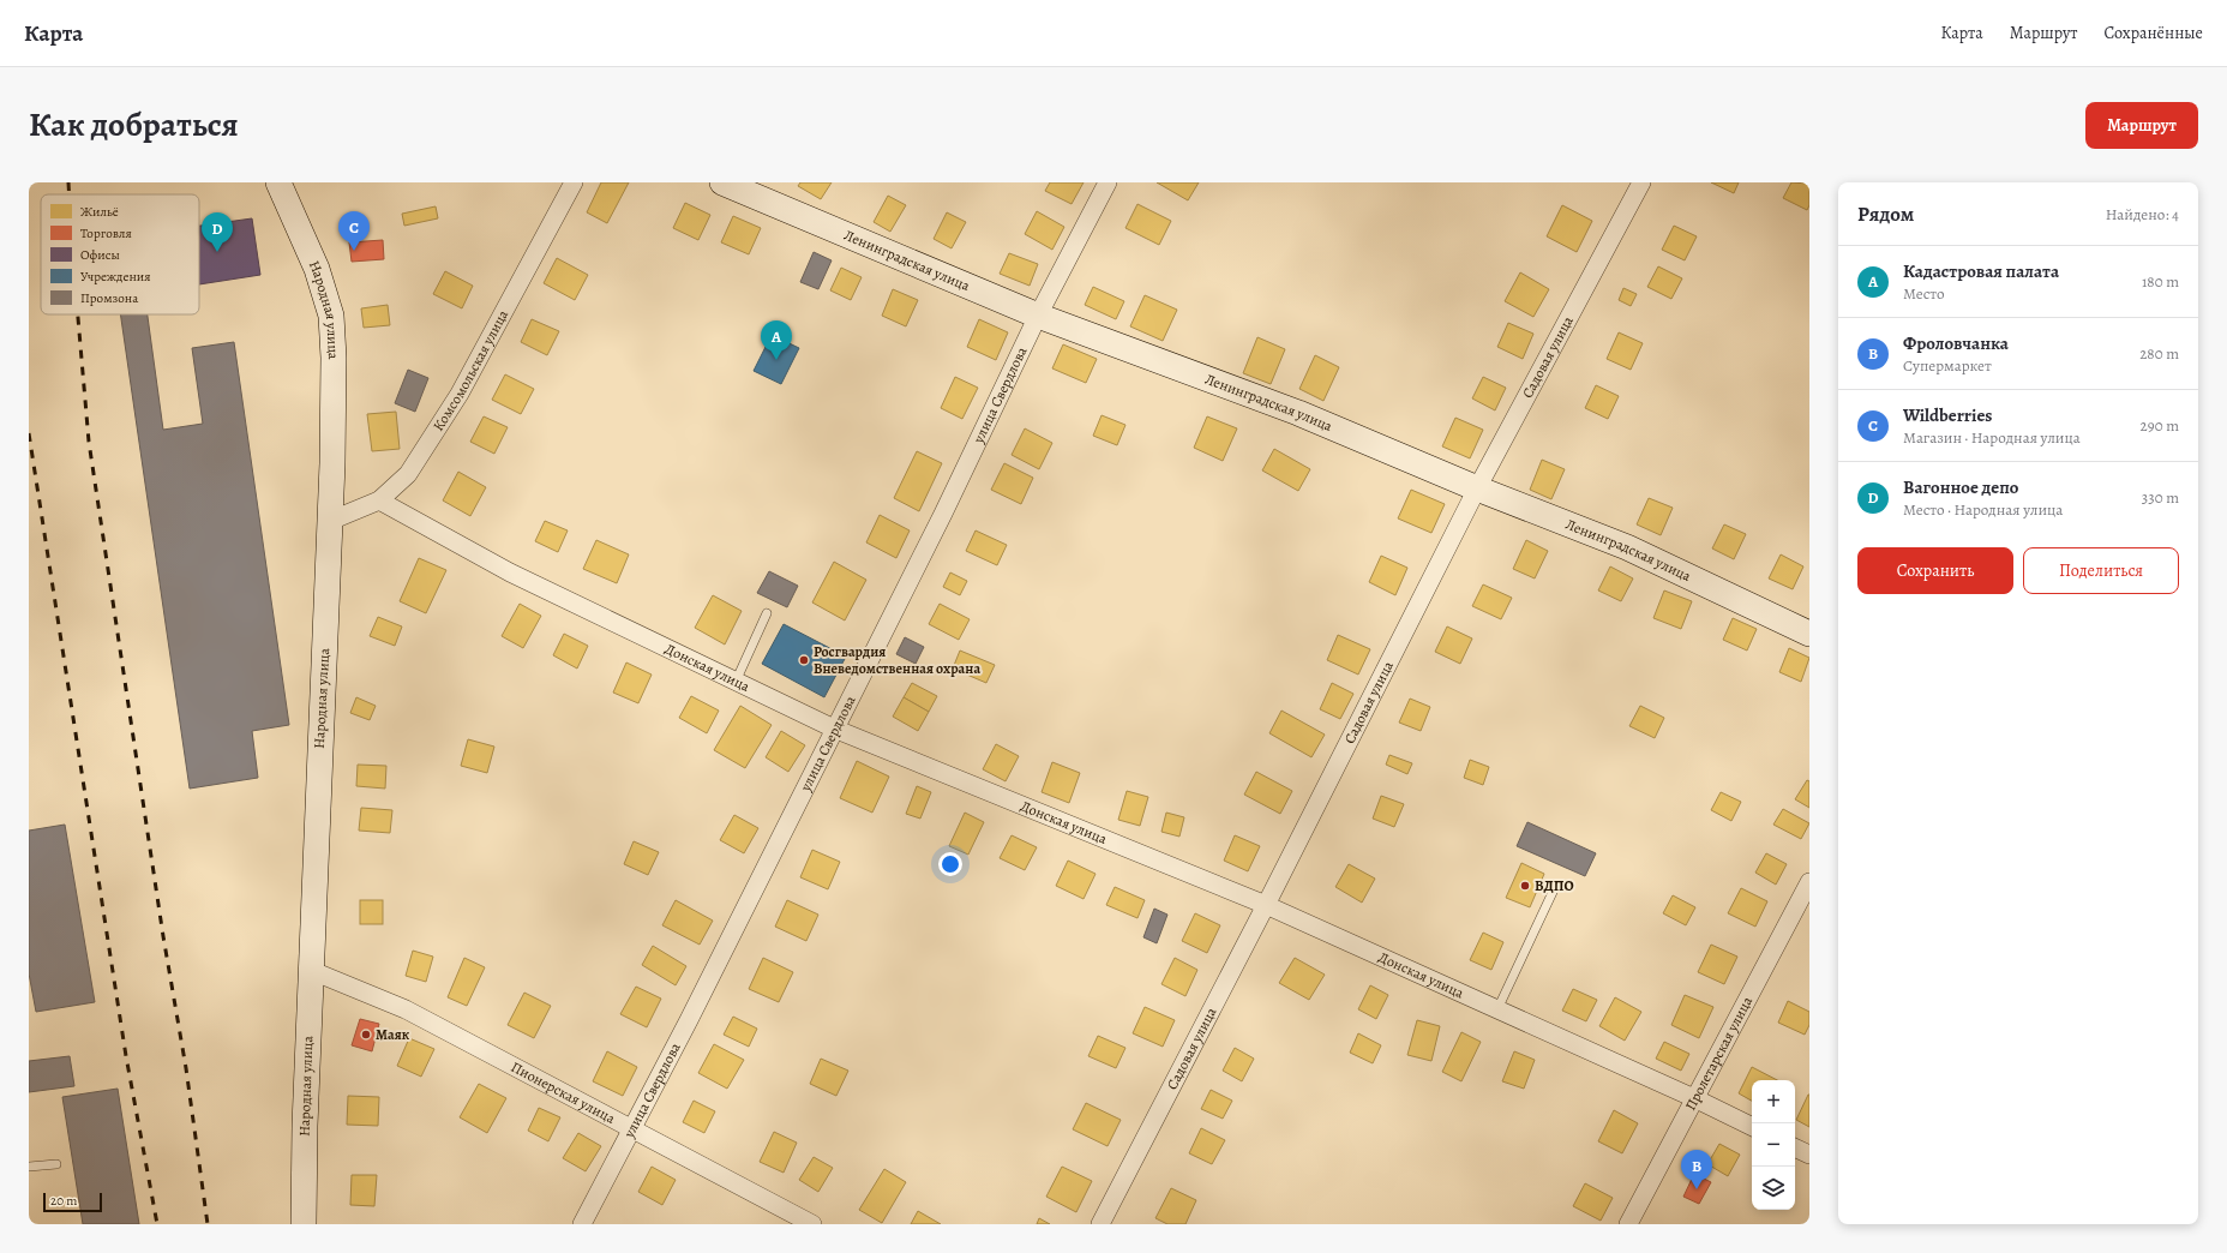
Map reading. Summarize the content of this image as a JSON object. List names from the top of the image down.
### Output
{
  "streets": {
    "street": [
      "Ленинградская улица",
      "Народная улица",
      "Садовая улица",
      "Комсомольская улица",
      "улица Свердлова",
      "Донская улица",
      "Пролетарская улица",
      "Пионерская улица"
    ]
  },
  "crossings": [
    ["Ленинградская улица", "Садовая улица"],
    ["Ленинградская улица", "улица Свердлова"],
    ["Народная улица", "Комсомольская улица"],
    ["Народная улица", "Пионерская улица"],
    ["Садовая улица", "Донская улица"],
    ["Комсомольская улица", "Донская улица"],
    ["улица Свердлова", "Донская улица"],
    ["улица Свердлова", "Пионерская улица"],
    ["Донская улица", "Пролетарская улица"]
  ],
  "places": ["Росгвардия Вневедомственная охрана", "ВДПО", "Маяк"],
  "legend": [
    "Жильё",
    "Торговля",
    "Офисы",
    "Учреждения",
    "Промзона"
  ],
  "scale_bar": "20 m",
  "page": {
    "header": "Карта",
    "nav": ["Карта", "Маршрут", "Сохранённые"],
    "title": "Как добраться",
    "buttons": [
      "Маршрут",
      ["Сохранить", "Поделиться"]
    ],
    "heading": ["Рядом", "Найдено: 4"],
    "pins": [
      "C",
      "D",
      "A",
      "B"
    ],
    "list": [
      {
        "mark": "A",
        "name": "Кадастровая палата",
        "note": "Место",
        "value": "180 m"
      },
      {
        "mark": "B",
        "name": "Фроловчанка",
        "note": "Супермаркет",
        "value": "280 m"
      },
      {
        "mark": "C",
        "name": "Wildberries",
        "note": "Магазин · Народная улица",
        "value": "290 m"
      },
      {
        "mark": "D",
        "name": "Вагонное депо",
        "note": "Место · Народная улица",
        "value": "330 m"
      }
    ],
    "map_buttons": ["+", "−"],
    "scale": "20 m"
  }
}
